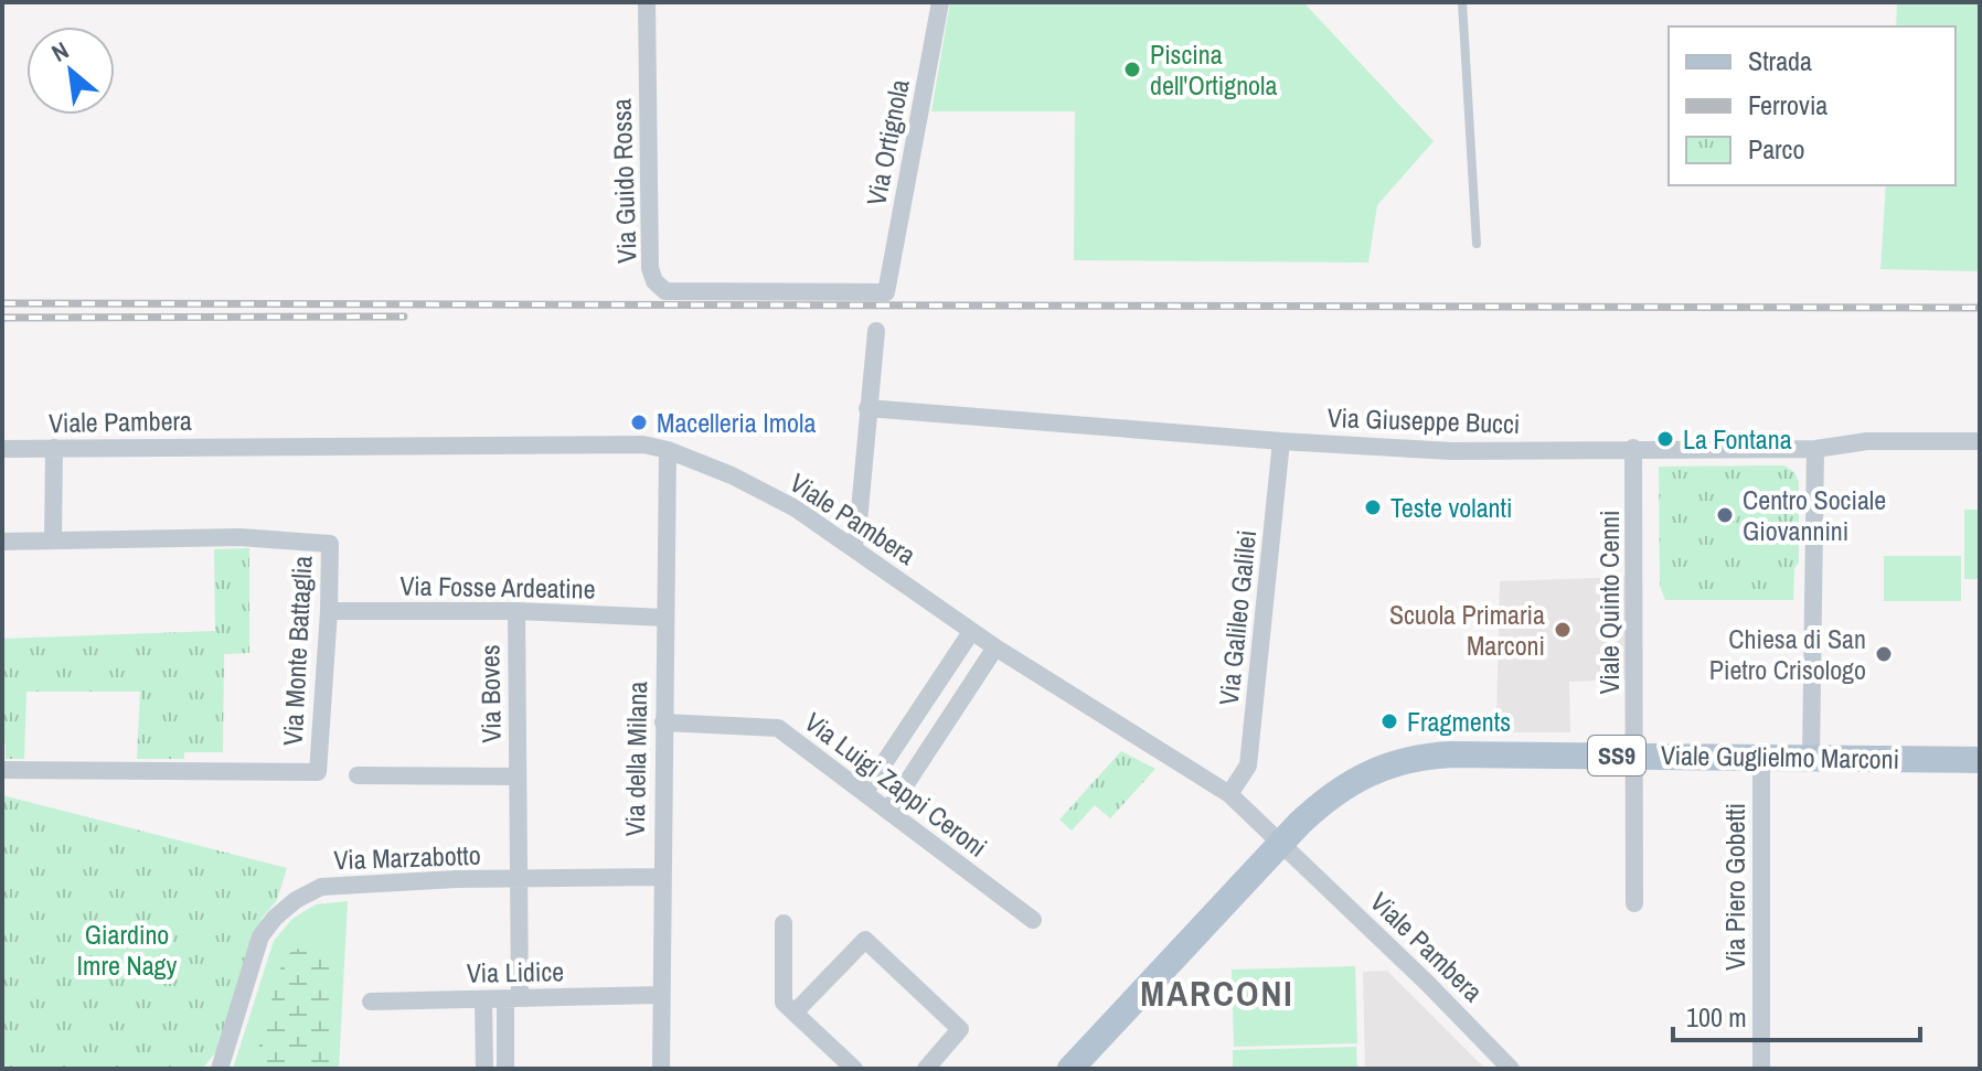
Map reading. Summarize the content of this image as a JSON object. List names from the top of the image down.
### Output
{
  "streets": {
    "main road": ["SS9", "Viale Guglielmo Marconi"],
    "street": [
      "Via Ortignola",
      "Via Guido Rossa",
      "Via Giuseppe Bucci",
      "Viale Pambera",
      "Via Fosse Ardeatine",
      "Viale Quinto Cenni",
      "Via Galileo Galilei",
      "Via Monte Battaglia",
      "Via Boves",
      "Via della Milana",
      "Via Luigi Zappi Ceroni",
      "Via Marzabotto",
      "Via Piero Gobetti",
      "Via Lidice"
    ]
  },
  "crossings": [
    ["Via Ortignola", "Via Guido Rossa"],
    ["Via Giuseppe Bucci", "Viale Quinto Cenni"],
    ["Via Giuseppe Bucci", "Via Galileo Galilei"],
    ["Viale Pambera", "Via Galileo Galilei"],
    ["Viale Pambera", "Viale Guglielmo Marconi"],
    ["Viale Pambera", "Via della Milana"],
    ["Via Fosse Ardeatine", "Via Monte Battaglia"],
    ["Via Fosse Ardeatine", "Via Boves"],
    ["Via Fosse Ardeatine", "Via della Milana"],
    ["Viale Quinto Cenni", "Viale Guglielmo Marconi"],
    ["Via Boves", "Via Marzabotto"],
    ["Via Boves", "Via Lidice"],
    ["Viale Guglielmo Marconi", "Via Piero Gobetti"],
    ["Via della Milana", "Via Luigi Zappi Ceroni"],
    ["Via della Milana", "Via Marzabotto"],
    ["Via della Milana", "Via Lidice"]
  ],
  "districts": ["MARCONI"],
  "parks": ["Giardino Imre Nagy"],
  "places": [
    "Piscina dell'Ortignola",
    "Macelleria Imola",
    "La Fontana",
    "Teste volanti",
    "Centro Sociale Giovannini",
    "Scuola Primaria Marconi",
    "Chiesa di San Pietro Crisologo",
    "Fragments"
  ],
  "legend": ["Strada", "Ferrovia", "Parco"],
  "scale_bar": "100 m",
  "north": "top left"
}
